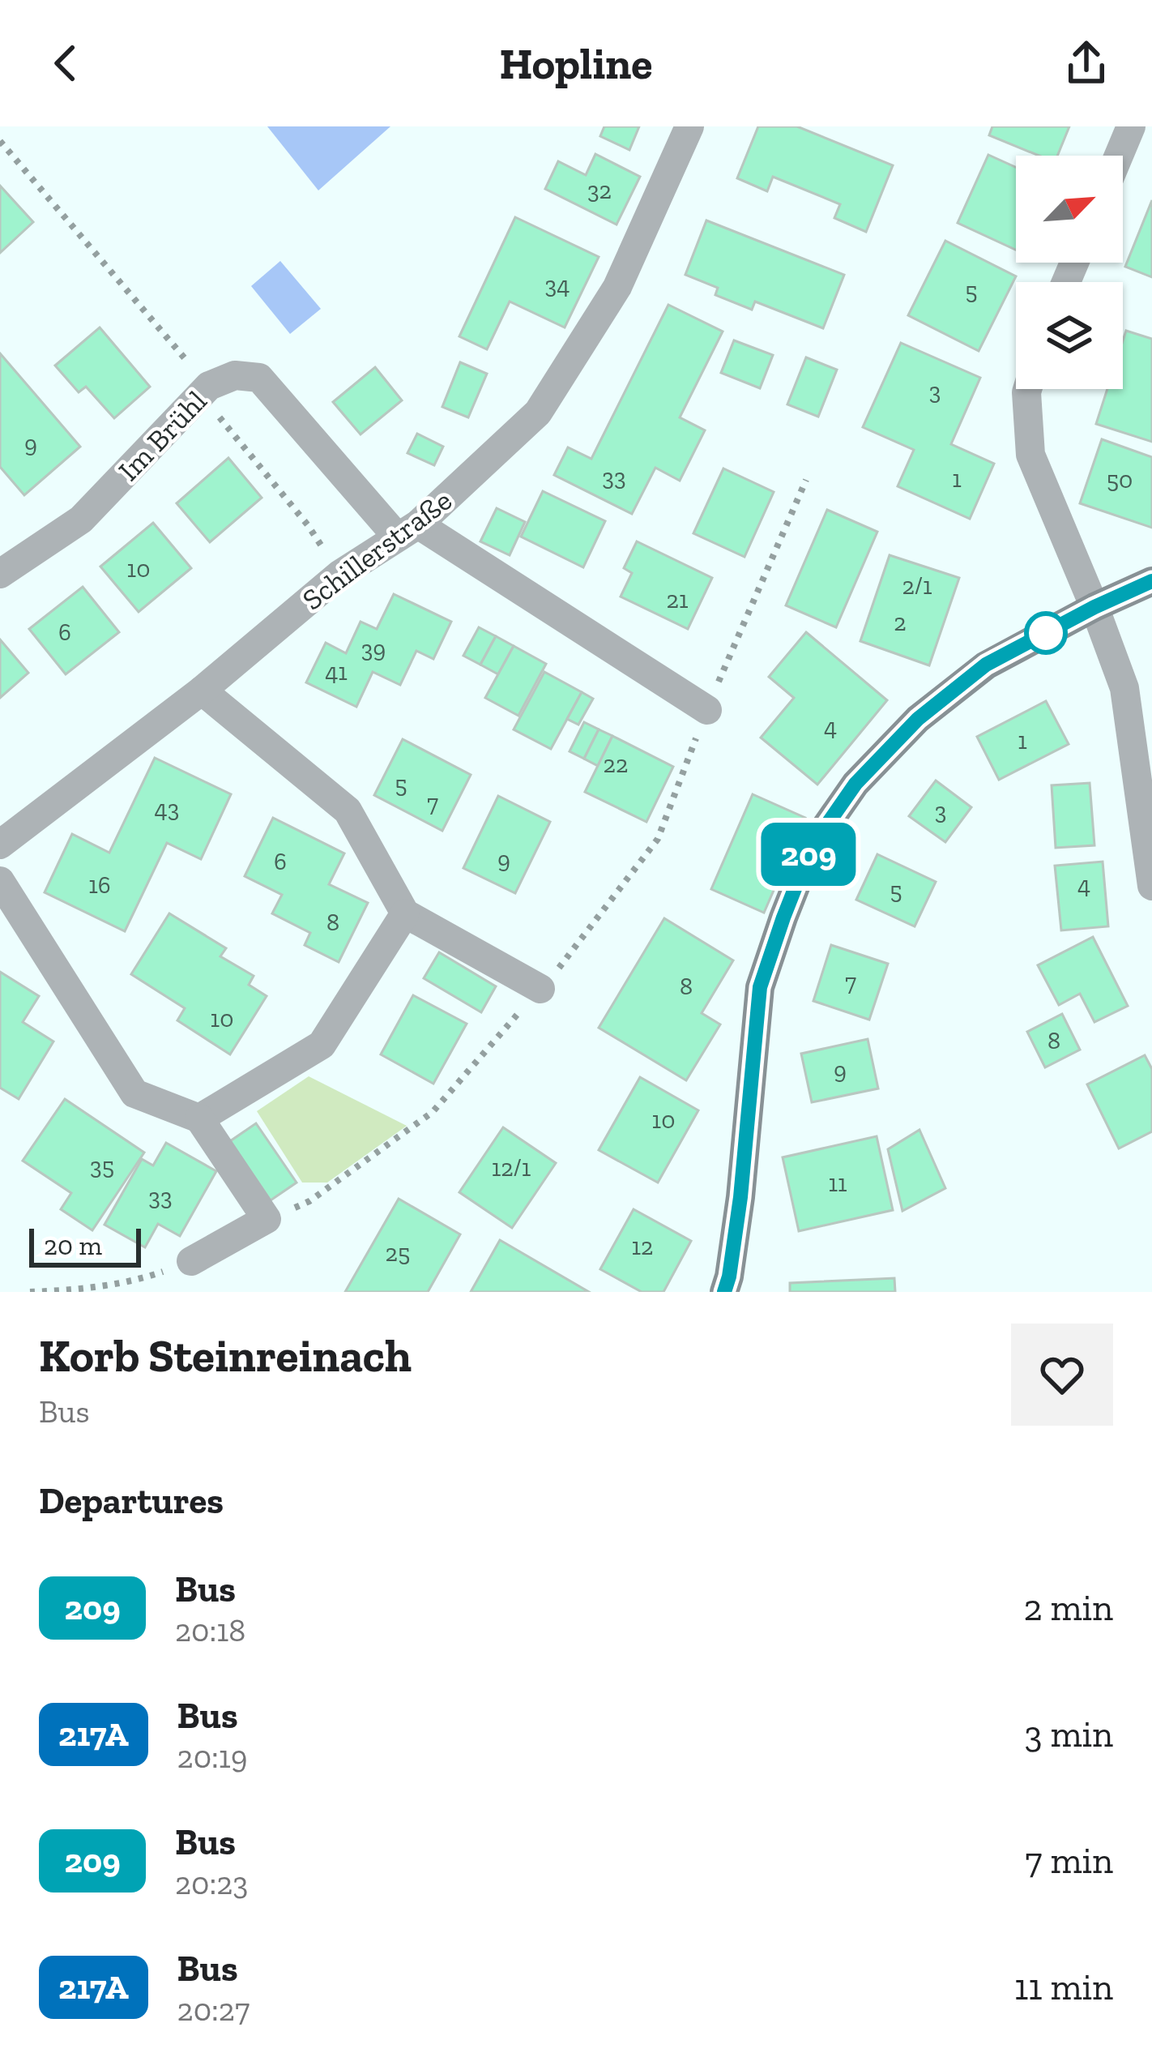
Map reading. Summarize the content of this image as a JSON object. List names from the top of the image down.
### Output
{
  "streets": {
    "street": ["Im Brühl", "Schillerstraße"]
  },
  "crossings": [
    ["Im Brühl", "Schillerstraße"]
  ],
  "lines": ["bus line 209"],
  "house_numbers": [
    "32",
    "34",
    "5",
    "3",
    "9",
    "33",
    "1",
    "50",
    "10",
    "2/1",
    "21",
    "2",
    "6",
    "39",
    "41",
    "4",
    "1",
    "22",
    "5",
    "7",
    "43",
    "3",
    "9",
    "6",
    "16",
    "4",
    "5",
    "8",
    "7",
    "8",
    "10",
    "8",
    "9",
    "10",
    "35",
    "12/1",
    "11",
    "33",
    "12",
    "25"
  ],
  "scale_bar": "20 m",
  "north": "top right",
  "page": {
    "header": "Hopline",
    "on_map": "209",
    "scale": "20 m",
    "heading": [
      ["Korb Steinreinach", "Bus"],
      "Departures"
    ],
    "list": [
      {
        "mark": "209",
        "name": "Bus",
        "note": "20:18",
        "value": "2 min"
      },
      {
        "mark": "217A",
        "name": "Bus",
        "note": "20:19",
        "value": "3 min"
      },
      {
        "mark": "209",
        "name": "Bus",
        "note": "20:23",
        "value": "7 min"
      },
      {
        "mark": "217A",
        "name": "Bus",
        "note": "20:27",
        "value": "11 min"
      }
    ]
  }
}
